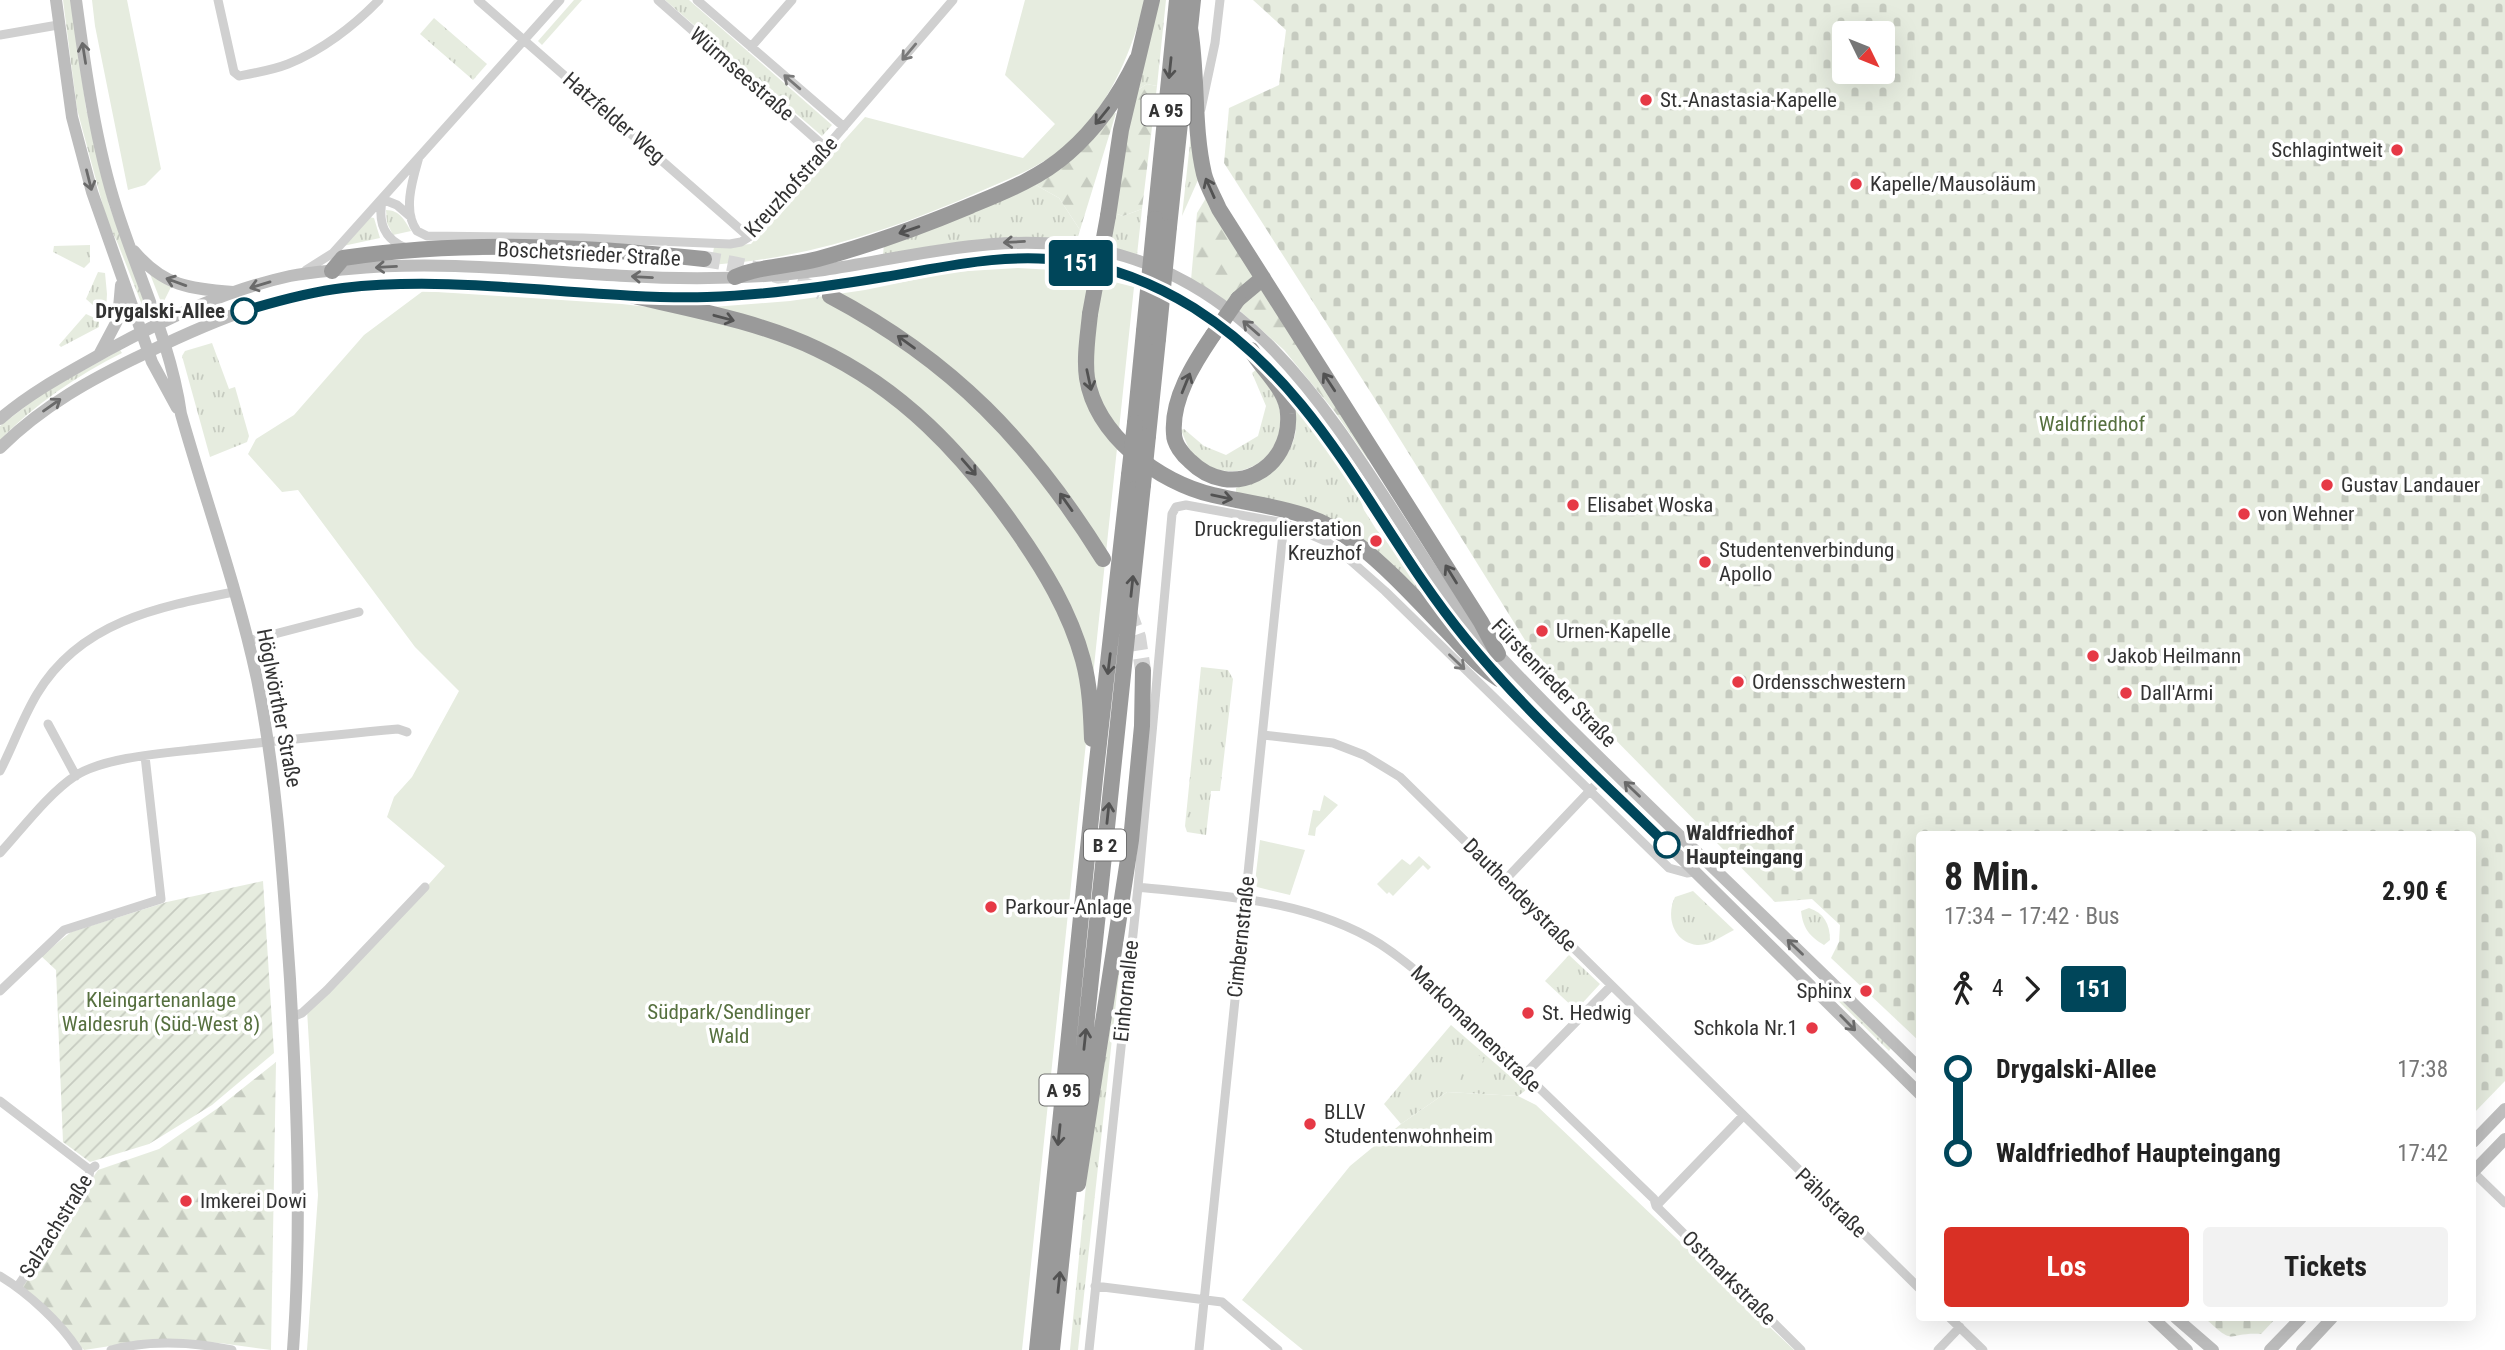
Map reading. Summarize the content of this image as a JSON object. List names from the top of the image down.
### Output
{
  "streets": {
    "highway": ["A 95", "B 2"],
    "main road": ["Boschetsrieder Straße", "Fürstenrieder Straße", "Höglwörther Straße"],
    "street": [
      "Würmseestraße",
      "Hatzfelder Weg",
      "Kreuzhofstraße",
      "Dauthendeystraße",
      "Cimbernstraße",
      "Einhornallee",
      "Markomannenstraße",
      "Pählstraße",
      "Salzachstraße",
      "Ostmarkstraße"
    ]
  },
  "crossings": [
    ["Würmseestraße", "Kreuzhofstraße"],
    ["A 95", "B 2"],
    ["Hatzfelder Weg", "Kreuzhofstraße"],
    ["Boschetsrieder Straße", "Fürstenrieder Straße"],
    ["Boschetsrieder Straße", "Höglwörther Straße"],
    ["Fürstenrieder Straße", "Cimbernstraße"],
    ["Fürstenrieder Straße", "Einhornallee"],
    ["Dauthendeystraße", "Cimbernstraße"],
    ["Dauthendeystraße", "Pählstraße"],
    ["Cimbernstraße", "Markomannenstraße"],
    ["Einhornallee", "Markomannenstraße"],
    ["Markomannenstraße", "Ostmarkstraße"]
  ],
  "parks": ["Waldfriedhof", "Kleingartenanlage Waldesruh (Süd-West 8)", "Südpark/Sendlinger Wald"],
  "places": [
    "St.-Anastasia-Kapelle",
    "Schlagintweit",
    "Kapelle/Mausoläum",
    "Drygalski-Allee",
    "Gustav Landauer",
    "Elisabet Woska",
    "von Wehner",
    "Druckregulierstation Kreuzhof",
    "Studentenverbindung Apollo",
    "Urnen-Kapelle",
    "Jakob Heilmann",
    "Ordensschwestern",
    "Dall'Armi",
    "Waldfriedhof Haupteingang",
    "Parkour-Anlage",
    "Sphinx",
    "St. Hedwig",
    "Schkola Nr.1",
    "BLLV Studentenwohnheim",
    "Imkerei Dowi"
  ],
  "lines": ["bus line 151"],
  "north": "bottom right",
  "page": {
    "on_map": "151",
    "heading": ["8 Min.", "17:34 – 17:42 · Bus", "2.90 €"],
    "legs": ["4", "151"],
    "list": [
      {
        "name": "Drygalski-Allee",
        "value": "17:38"
      },
      {
        "name": "Waldfriedhof Haupteingang",
        "value": "17:42"
      }
    ],
    "buttons": ["Los", "Tickets"]
  }
}
